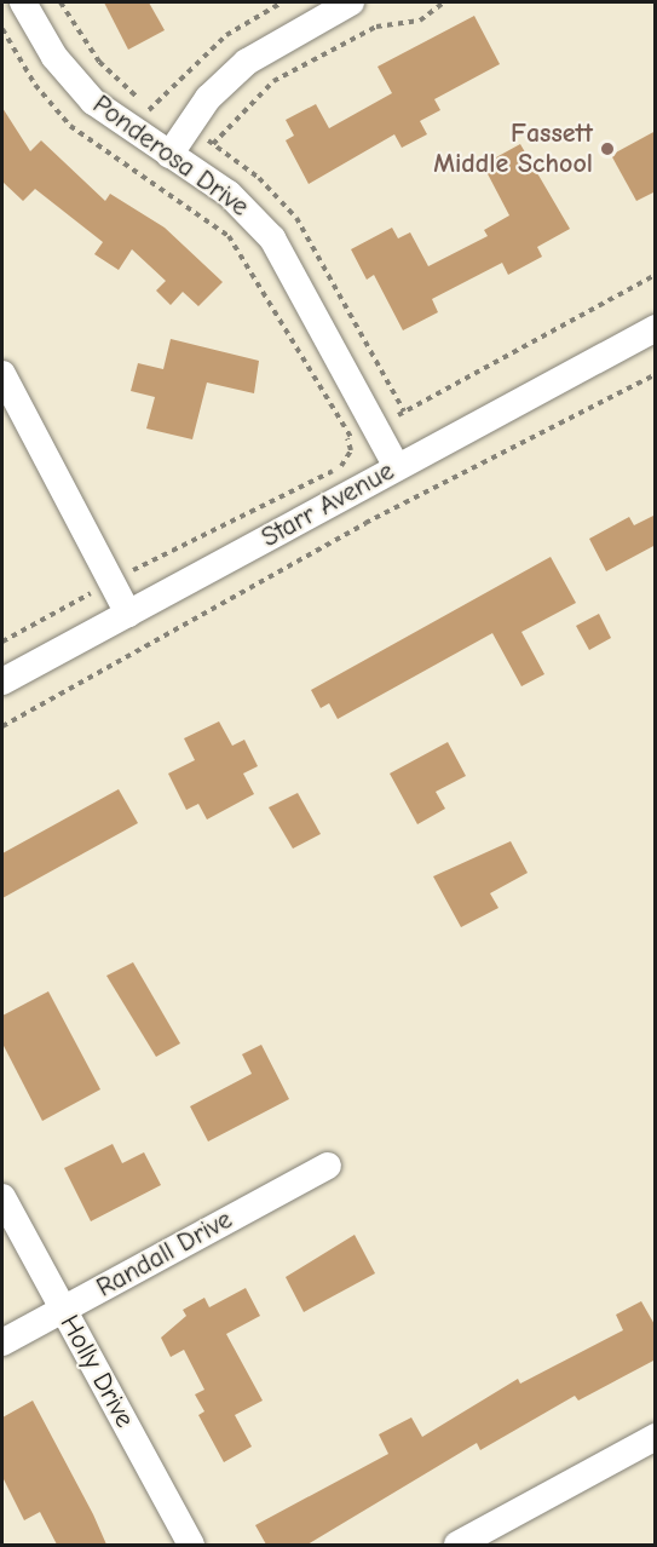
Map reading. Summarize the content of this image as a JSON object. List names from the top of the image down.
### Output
{
  "streets": {
    "street": [
      "Ponderosa Drive",
      "Starr Avenue",
      "Randall Drive",
      "Holly Drive"
    ]
  },
  "crossings": [
    ["Ponderosa Drive", "Starr Avenue"],
    ["Randall Drive", "Holly Drive"]
  ],
  "places": ["Fassett Middle School"]
}
